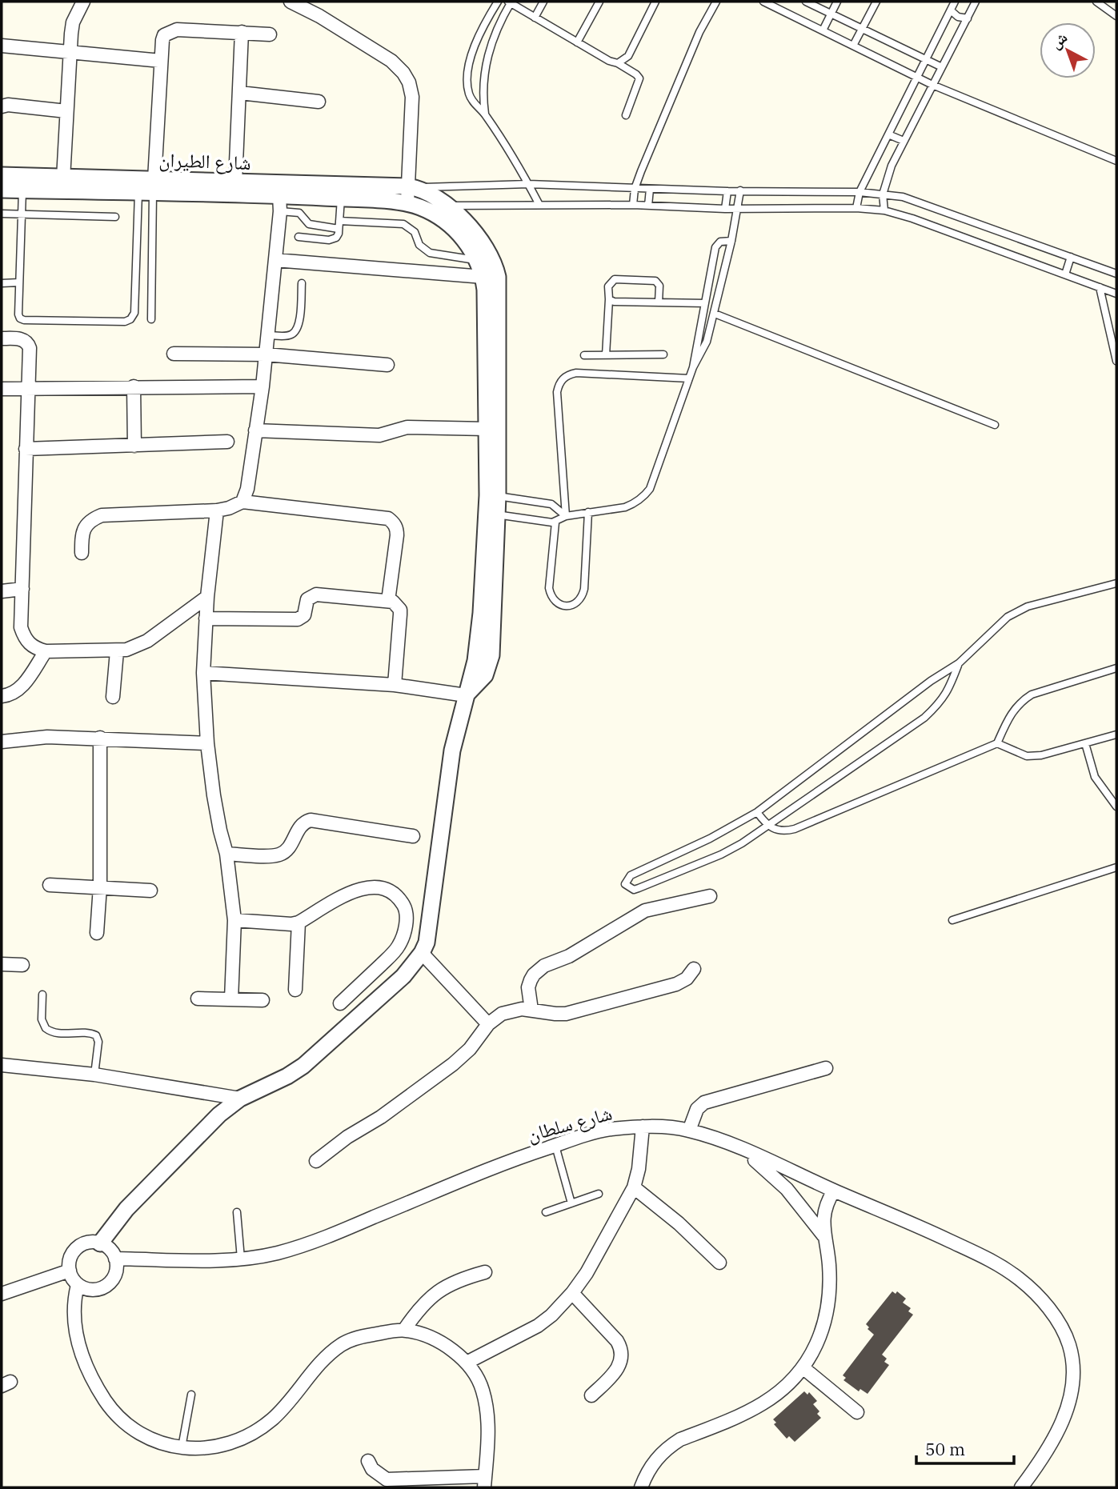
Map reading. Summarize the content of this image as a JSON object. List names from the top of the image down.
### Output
{
  "streets": {
    "street": ["شارع الطيران", "شارع سلطان"]
  },
  "scale_bar": "50 m",
  "north": "top left"
}
